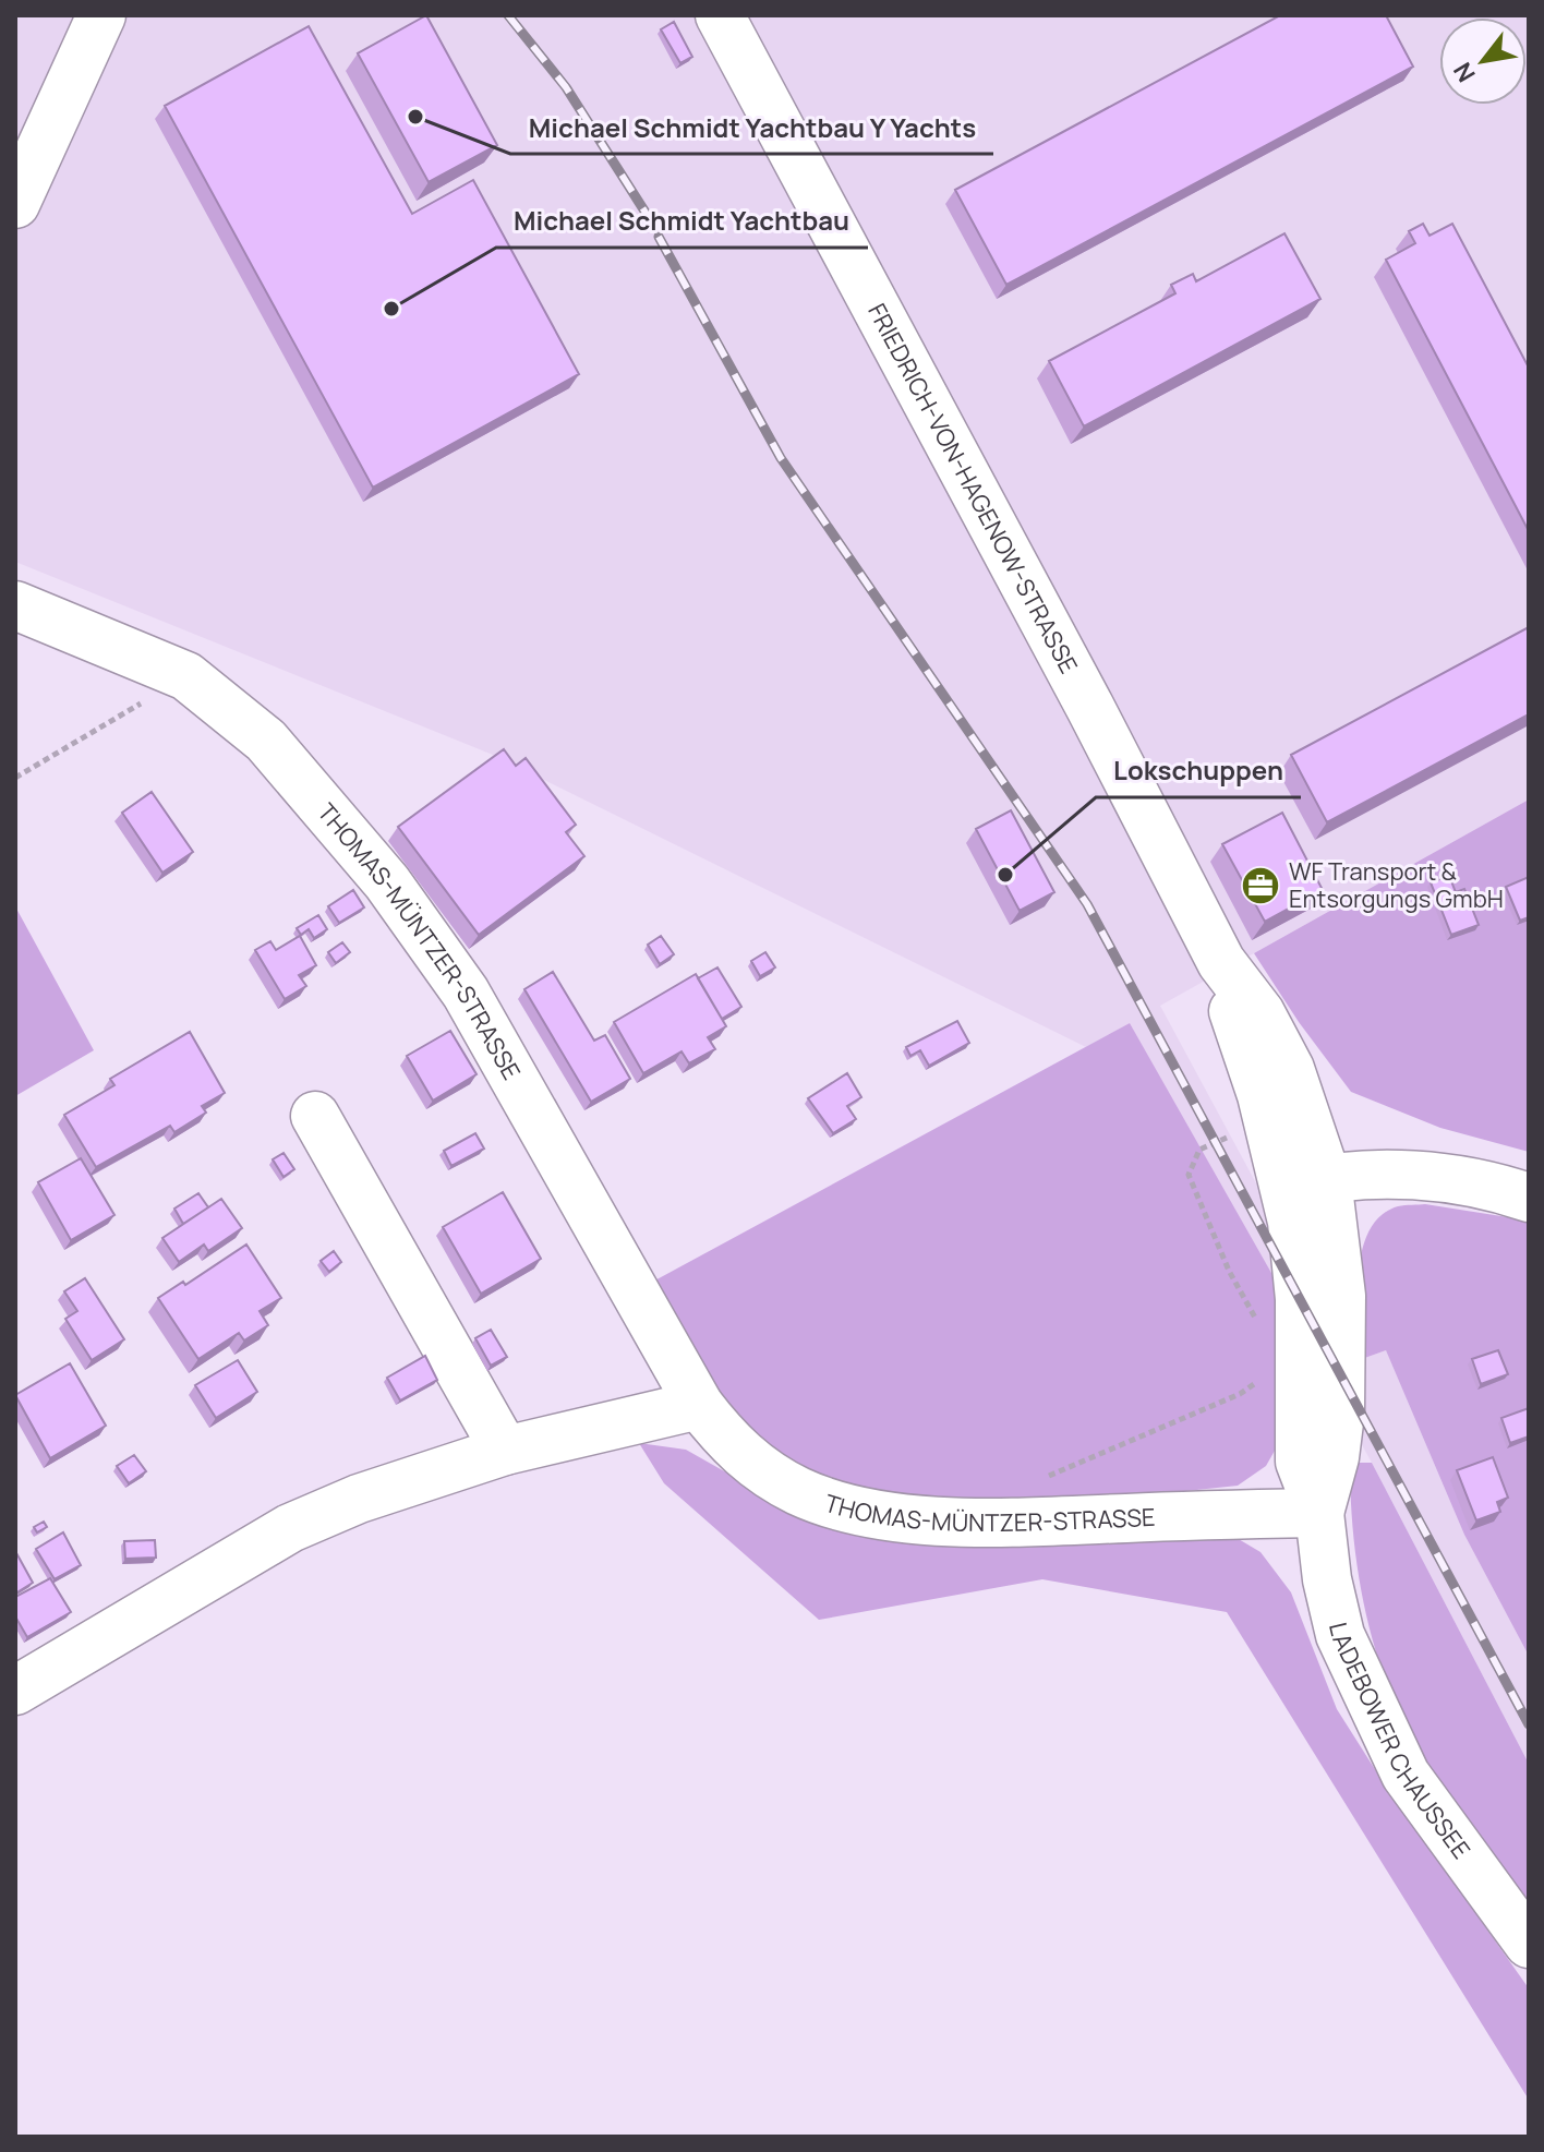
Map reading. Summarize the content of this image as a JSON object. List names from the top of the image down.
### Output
{
  "streets": {
    "street": ["FRIEDRICH-VON-HAGENOW-STRASSE", "THOMAS-MÜNTZER-STRASSE", "LADEBOWER CHAUSSEE"]
  },
  "crossings": [
    ["FRIEDRICH-VON-HAGENOW-STRASSE", "LADEBOWER CHAUSSEE"],
    ["THOMAS-MÜNTZER-STRASSE", "LADEBOWER CHAUSSEE"]
  ],
  "places": {
    "other": ["Michael Schmidt Yachtbau Y Yachts", "Michael Schmidt Yachtbau", "Lokschuppen"],
    "office": ["WF Transport & Entsorgungs GmbH"]
  },
  "north": "bottom left"
}
